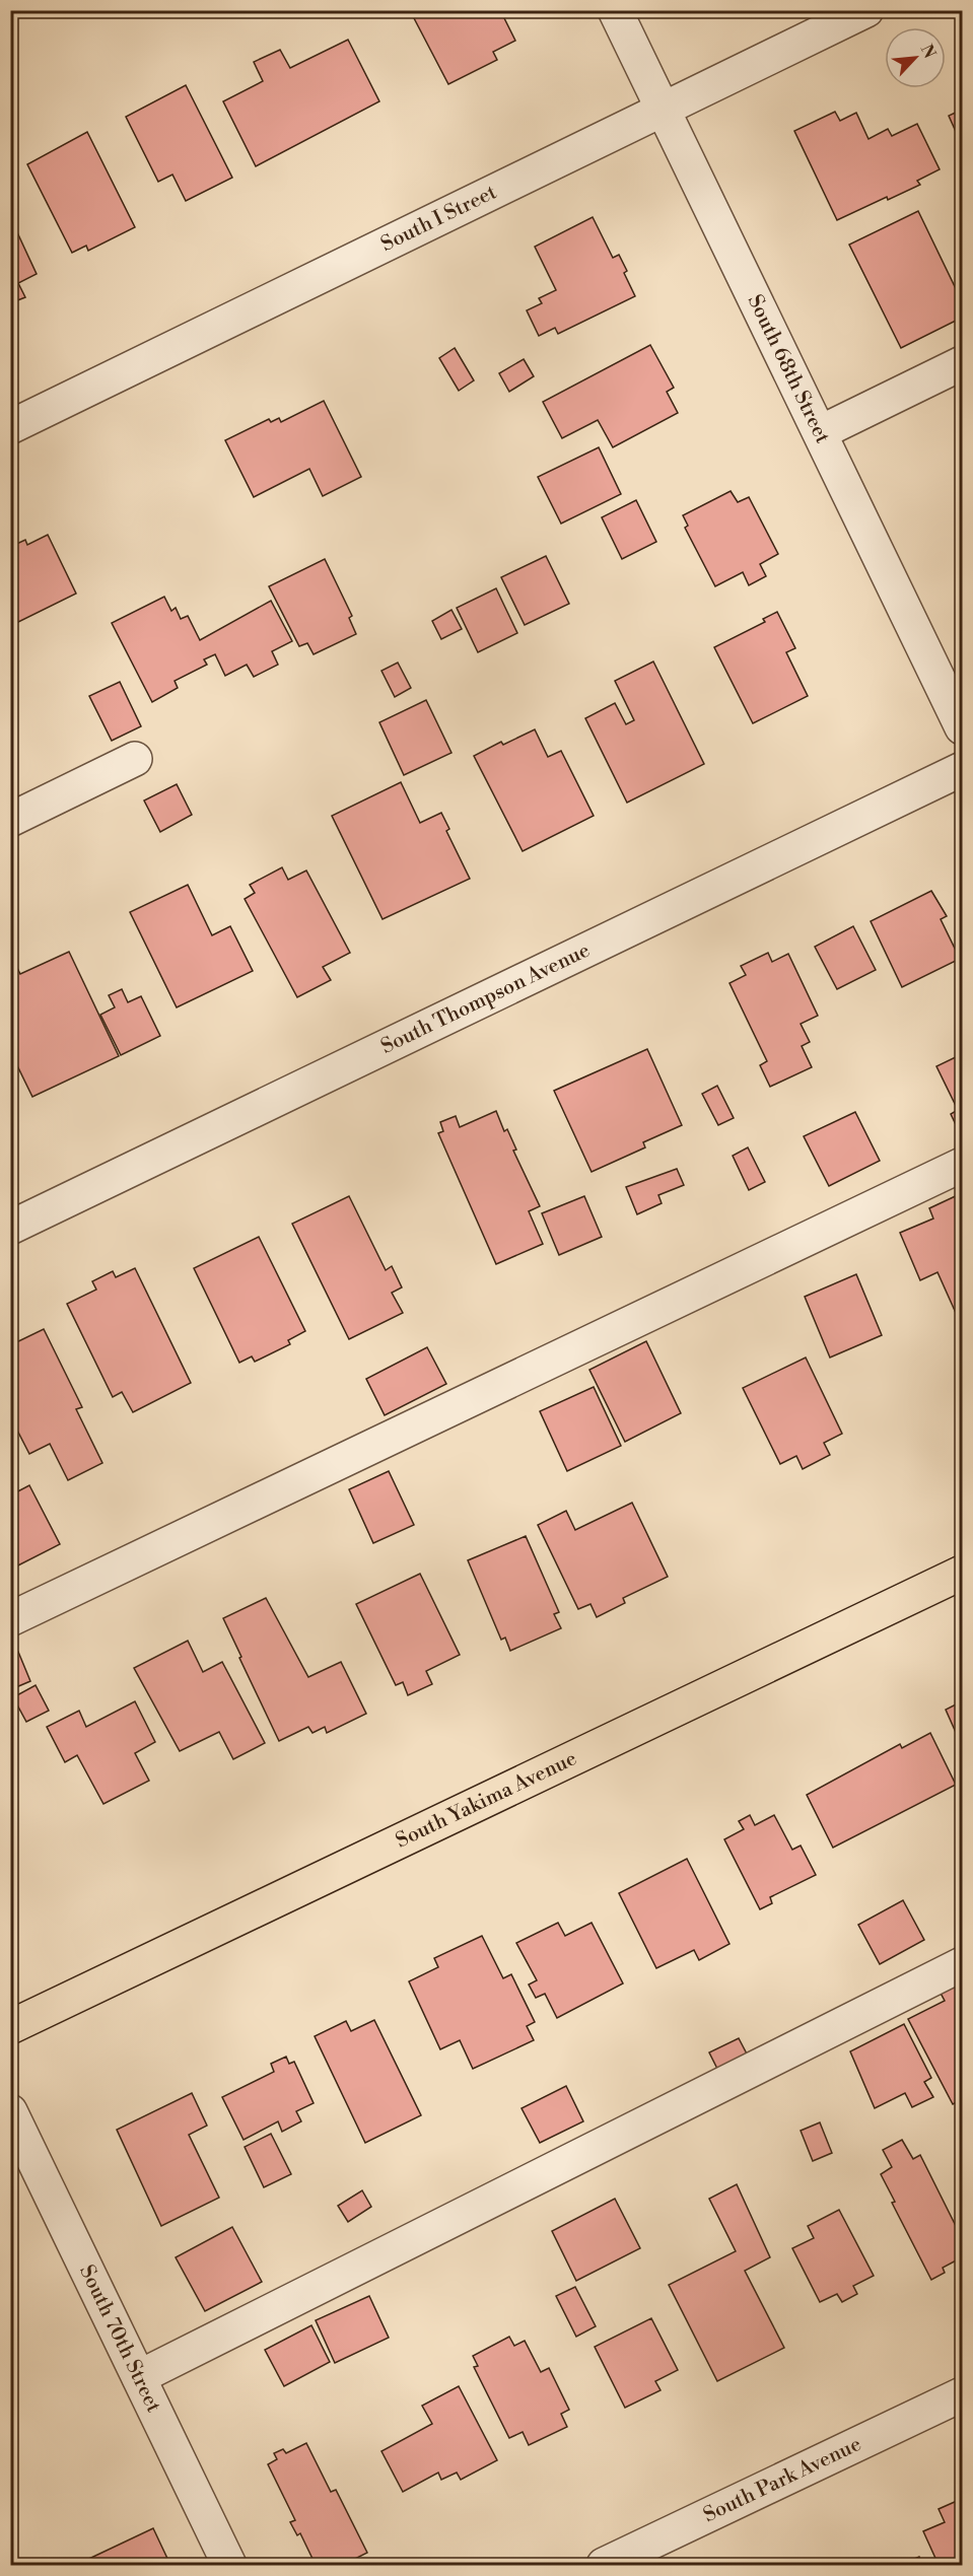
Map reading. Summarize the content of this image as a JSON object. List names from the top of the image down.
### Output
{
  "streets": {
    "main road": ["South Yakima Avenue"],
    "street": [
      "South I Street",
      "South 68th Street",
      "South Thompson Avenue",
      "South 70th Street",
      "South Park Avenue"
    ]
  },
  "crossings": [
    ["South I Street", "South 68th Street"]
  ],
  "north": "top right"
}
